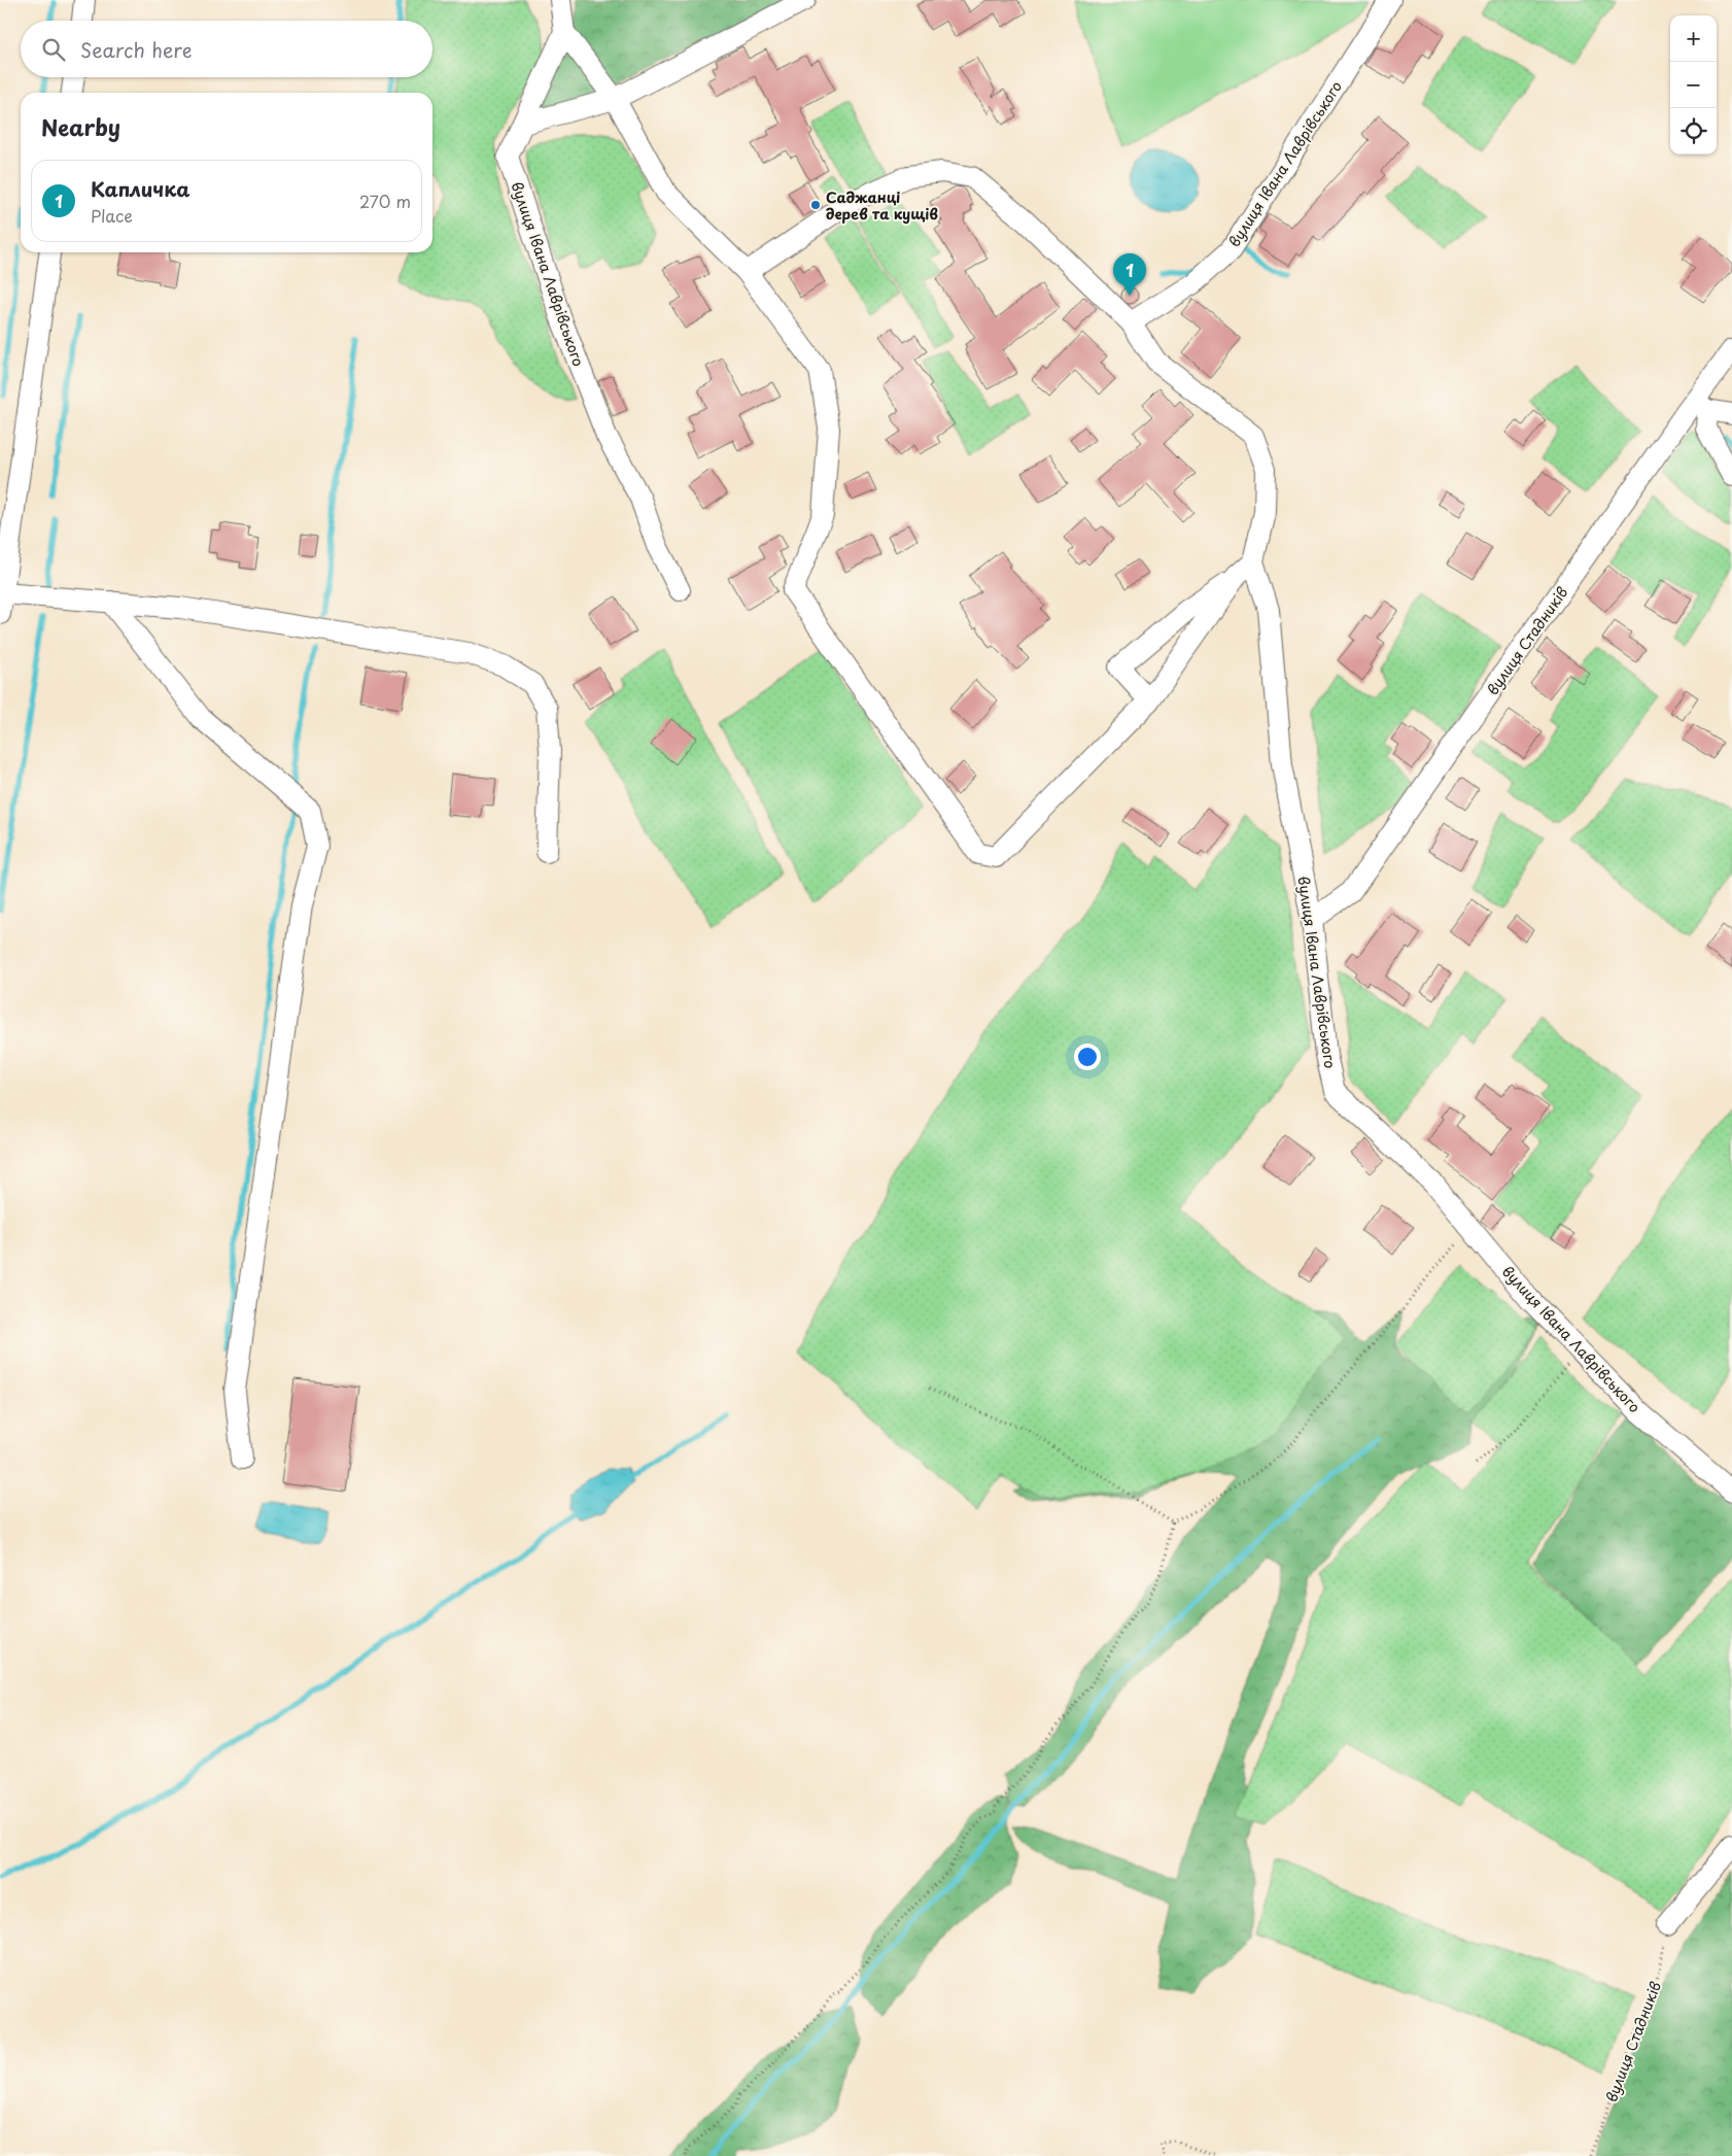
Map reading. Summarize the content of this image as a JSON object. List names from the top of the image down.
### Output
{
  "streets": {
    "street": ["вулиця Івана Лаврівського", "вулиця Стадників"]
  },
  "crossings": [
    ["вулиця Івана Лаврівського", "вулиця Стадників"]
  ],
  "places": ["Саджанці дерев та кущів"],
  "page": {
    "map_buttons": ["+", "−"],
    "search": "Search here",
    "heading": "Nearby",
    "list": [
      {
        "mark": "1",
        "name": "Капличка",
        "note": "Place",
        "value": "270 m"
      }
    ],
    "pins": "1"
  }
}
